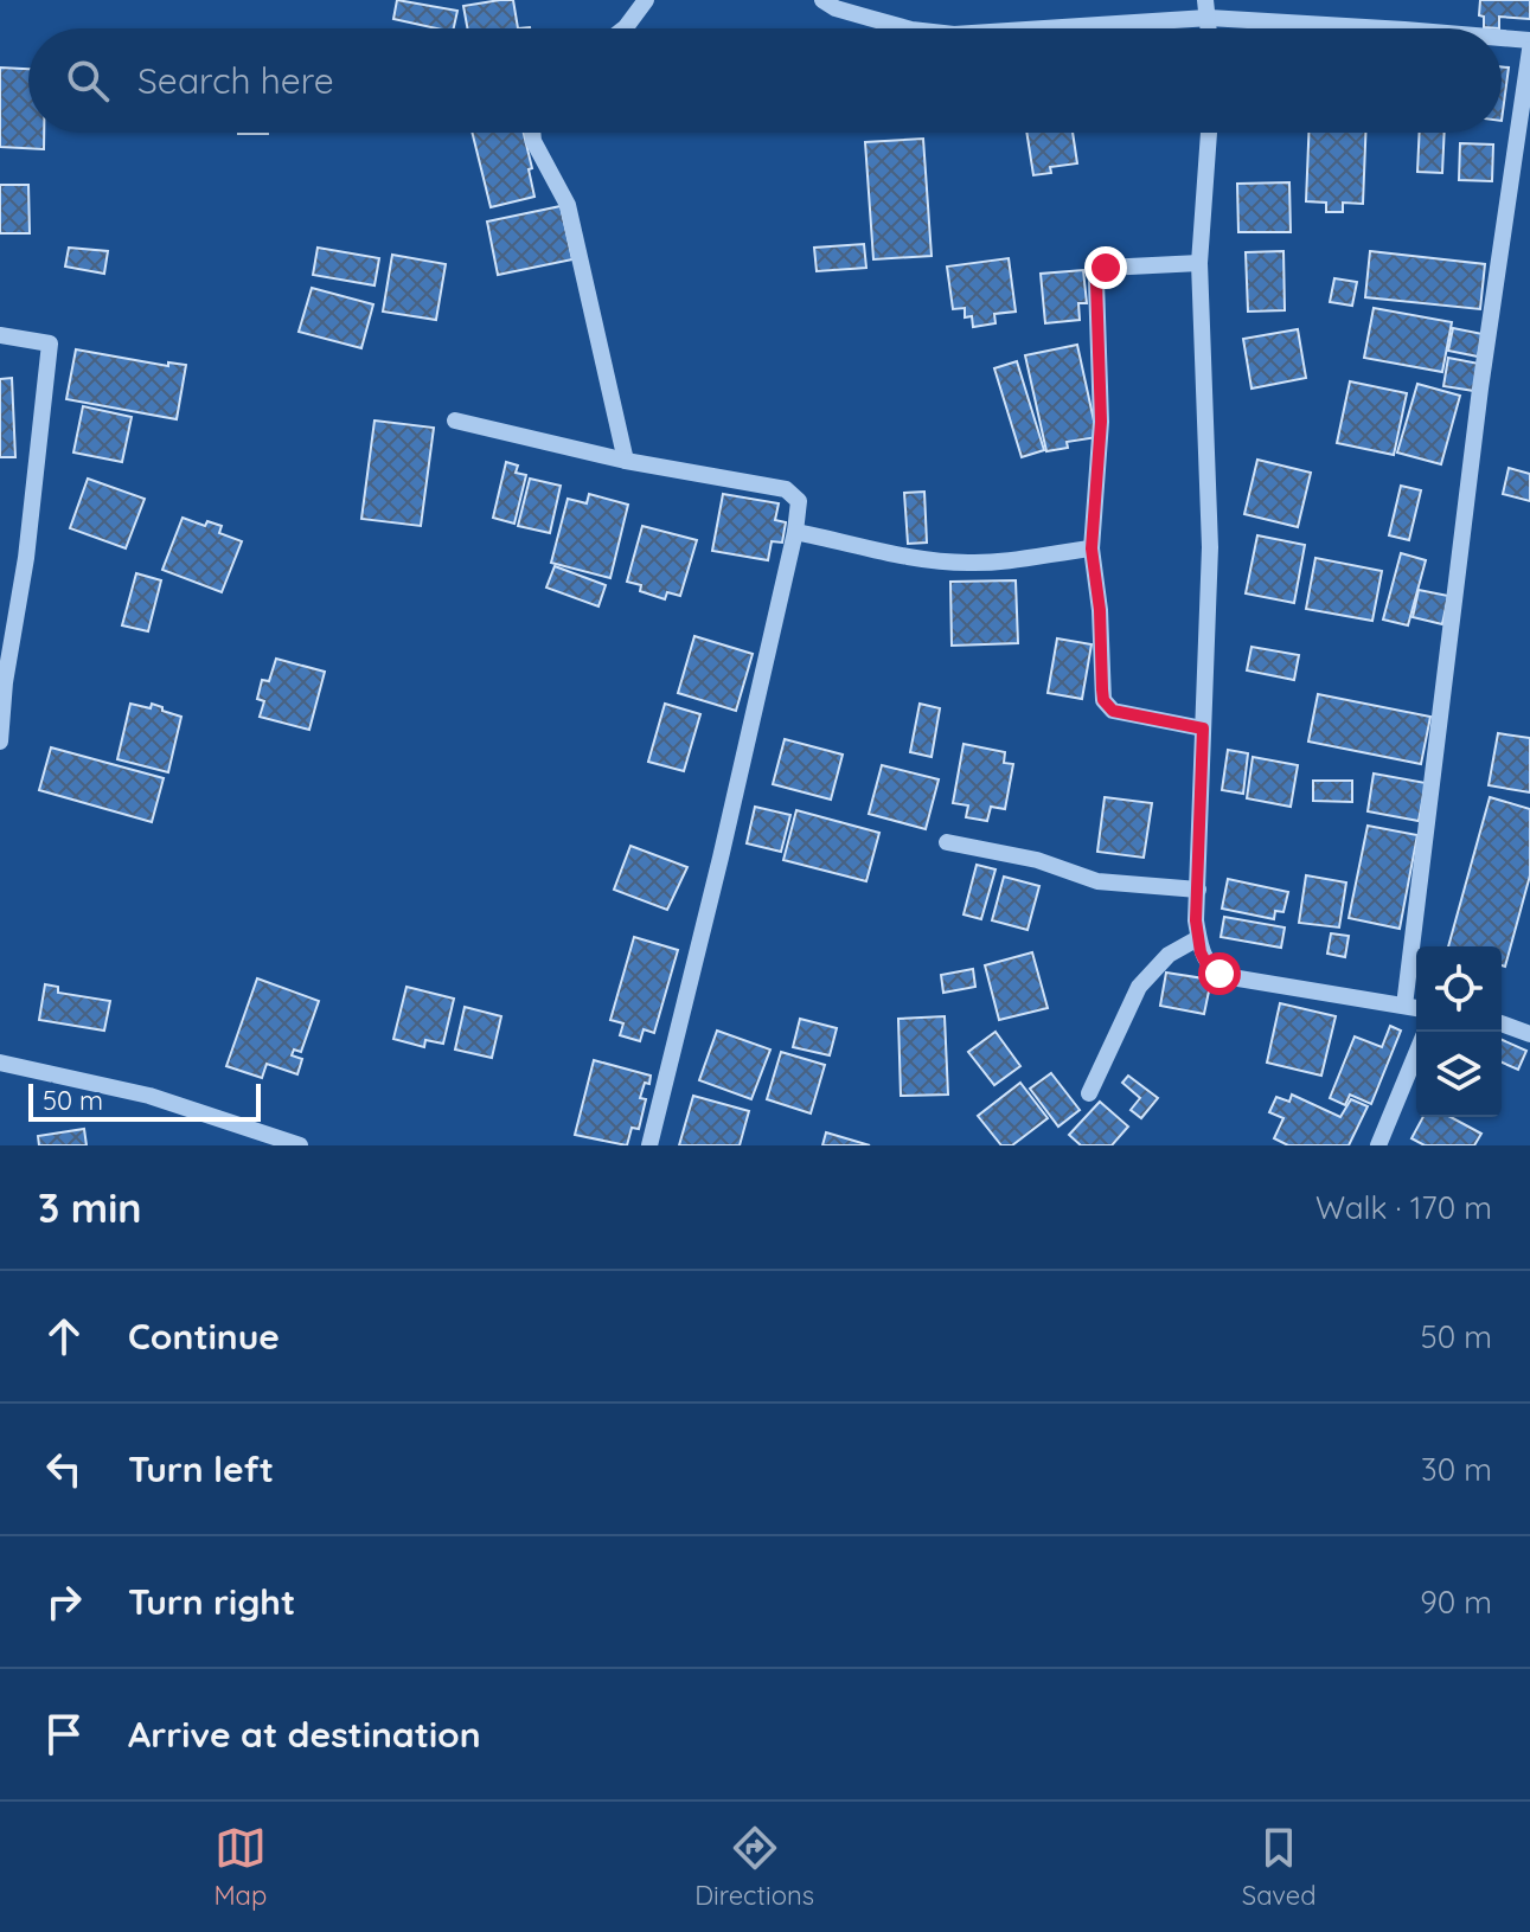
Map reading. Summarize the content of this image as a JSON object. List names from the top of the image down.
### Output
{
  "scale_bar": "50 m",
  "page": {
    "search": "Search here",
    "scale": "50 m",
    "heading": ["3 min", "Walk · 170 m"],
    "list": [
      ["Continue", "50 m"],
      ["Turn left", "30 m"],
      ["Turn right", "90 m"],
      "Arrive at destination"
    ],
    "nav": ["Map", "Directions", "Saved"]
  }
}
